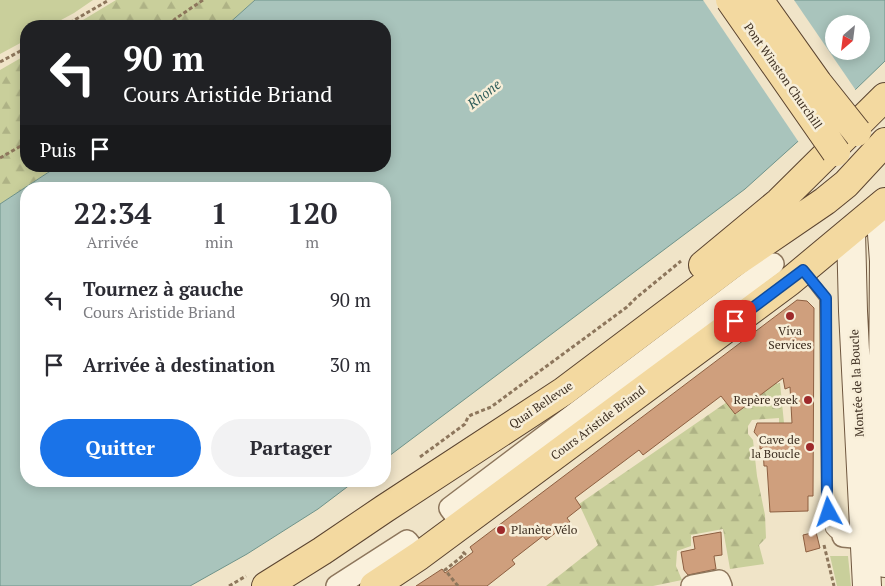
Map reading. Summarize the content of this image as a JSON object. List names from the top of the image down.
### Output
{
  "streets": {
    "main road": [
      "Pont Winston Churchill",
      "Montée de la Boucle",
      "Quai Bellevue",
      "Cours Aristide Briand"
    ]
  },
  "crossings": [
    ["Pont Winston Churchill", "Montée de la Boucle"],
    ["Pont Winston Churchill", "Quai Bellevue"],
    ["Pont Winston Churchill", "Cours Aristide Briand"],
    ["Montée de la Boucle", "Cours Aristide Briand"]
  ],
  "water": ["Rhone"],
  "places": [
    "Viva Services",
    "Repère geek",
    "Cave de la Boucle",
    "Planète Vélo"
  ],
  "north": "bottom left",
  "page": {
    "turn": ["90 m", "Cours Aristide Briand"],
    "then": "Puis",
    "eta": [
      "22:34",
      "Arrivée",
      "1",
      "min",
      "120",
      "m"
    ],
    "list": [
      {
        "name": "Tournez à gauche",
        "note": "Cours Aristide Briand",
        "value": "90 m"
      },
      {
        "name": "Arrivée à destination",
        "value": "30 m"
      }
    ],
    "buttons": ["Quitter", "Partager"]
  }
}
